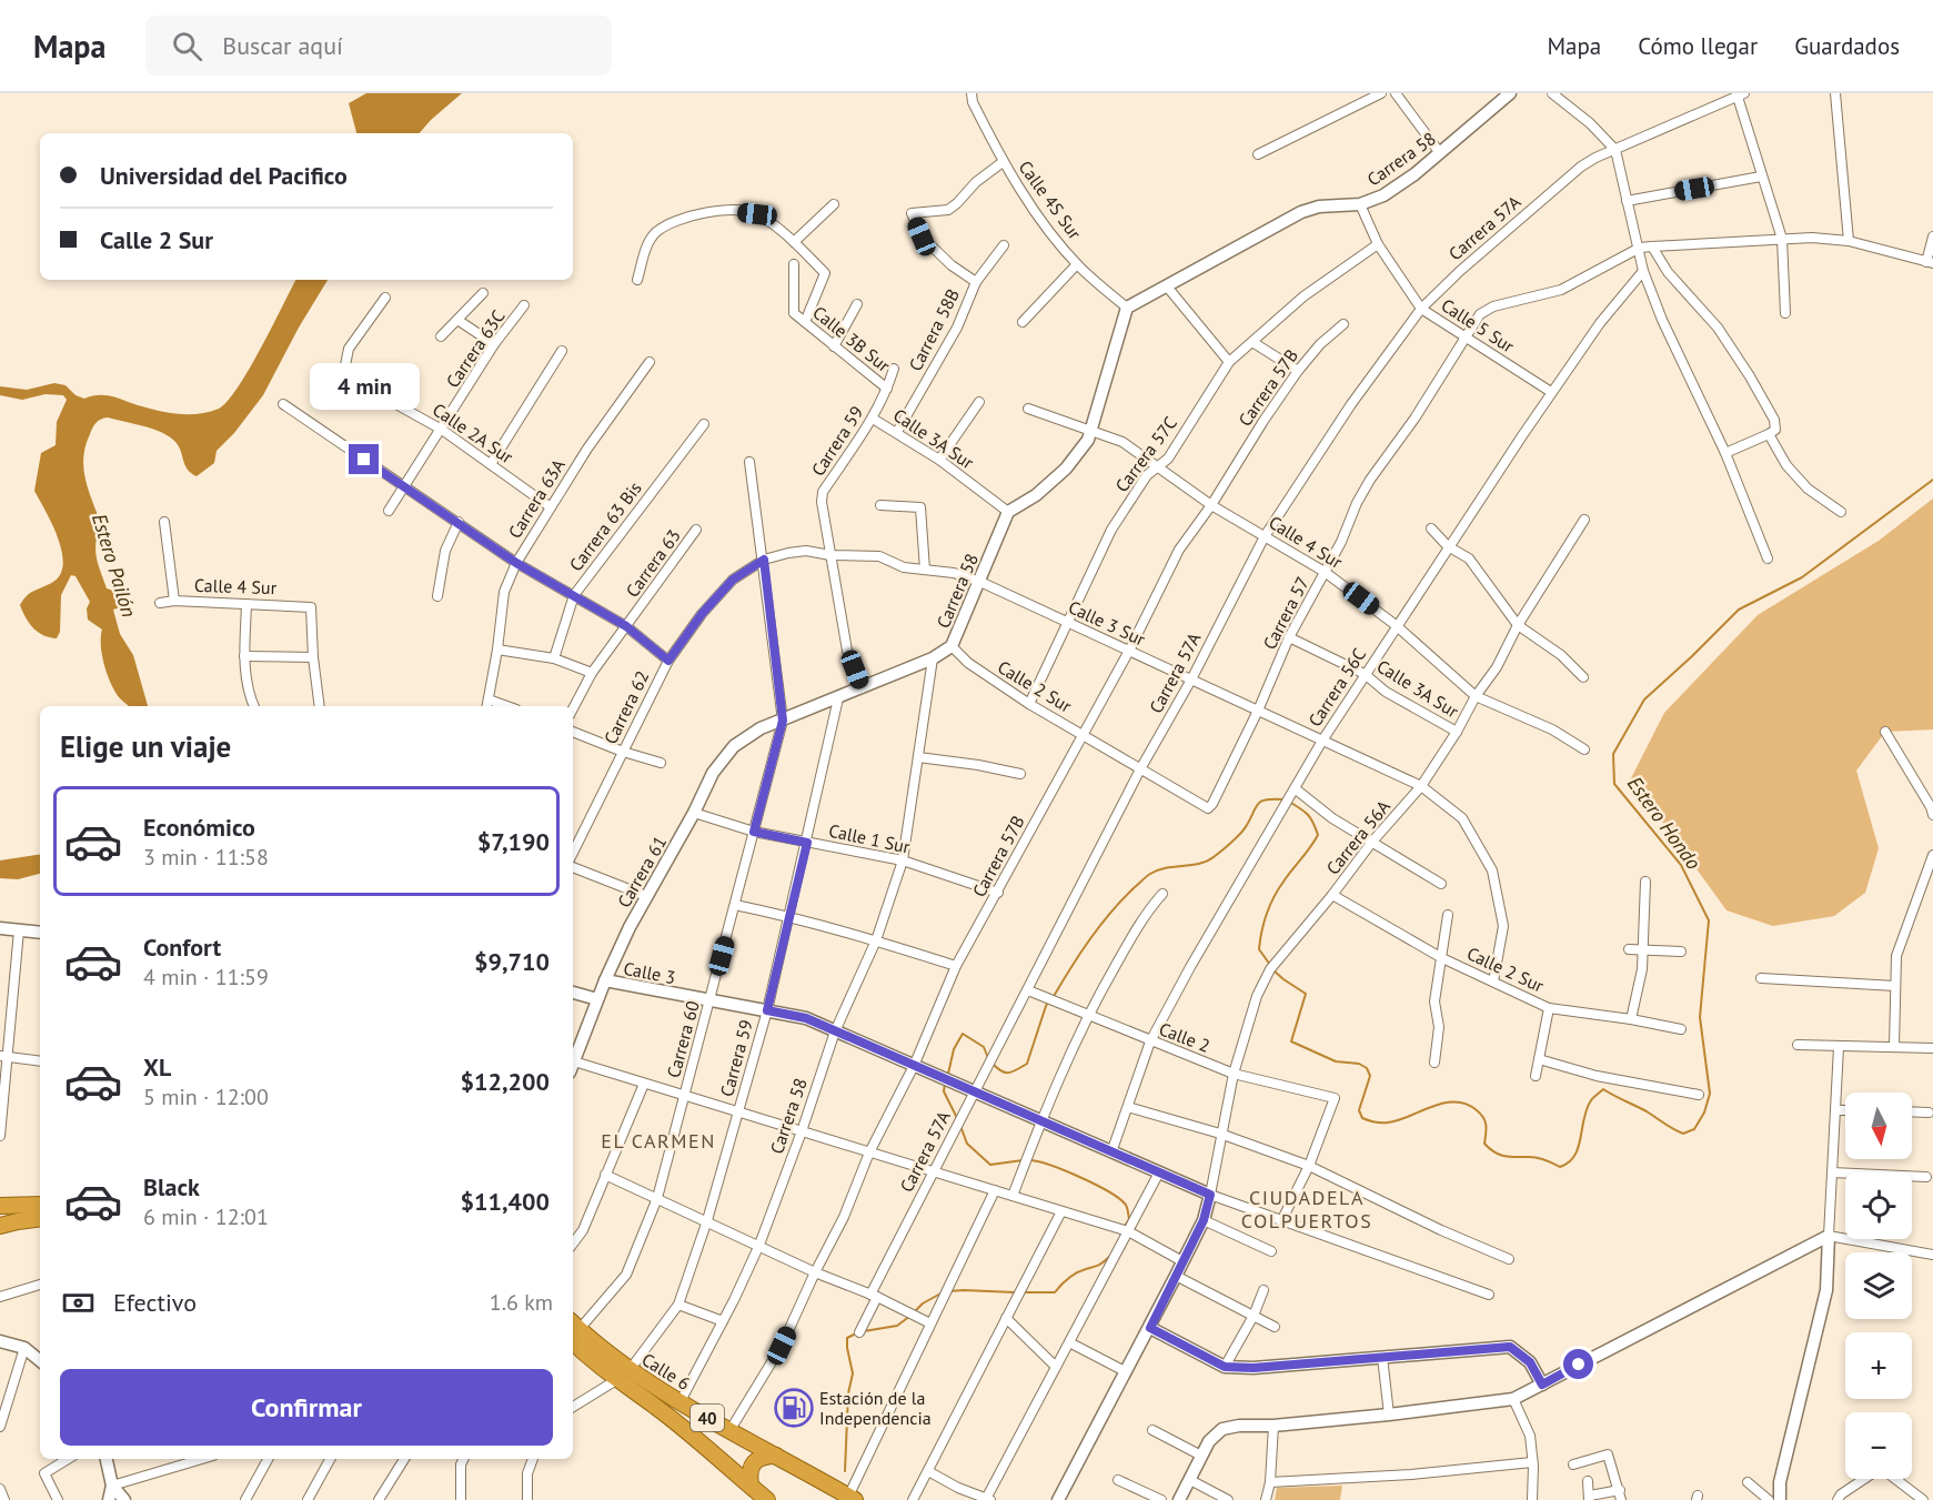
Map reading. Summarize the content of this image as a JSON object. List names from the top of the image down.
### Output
{
  "streets": {
    "highway": ["Calle 6", "40"],
    "main road": ["Carrera 58", "Carrera 61", "Calle 3"],
    "street": [
      "Calle 4S Sur",
      "Carrera 57A",
      "Calle 5 Sur",
      "Carrera 58B",
      "Calle 3B Sur",
      "Carrera 63C",
      "Carrera 57B",
      "Calle 2A Sur",
      "Calle 3A Sur",
      "Carrera 59",
      "Carrera 57C",
      "Carrera 63A",
      "Carrera 63 Bis",
      "Calle 4 Sur",
      "Carrera 63",
      "Carrera 57",
      "Calle 3 Sur",
      "Calle 2 Sur",
      "Carrera 56C",
      "Carrera 62",
      "Carrera 56A",
      "Calle 1 Sur",
      "Calle 2",
      "Carrera 60"
    ]
  },
  "crossings": [
    ["Carrera 58", "Calle 4S Sur"],
    ["Carrera 58", "Calle 5 Sur"],
    ["Carrera 58", "Calle 3A Sur"],
    ["Carrera 58", "Calle 3 Sur"],
    ["Carrera 58", "Calle 2 Sur"],
    ["Carrera 58", "Calle 1 Sur"],
    ["Carrera 58", "Carrera 61"],
    ["Carrera 58", "Calle 3"],
    ["Carrera 58", "Calle 6"],
    ["Carrera 57A", "Calle 5 Sur"],
    ["Carrera 57A", "Calle 4 Sur"],
    ["Carrera 57A", "Calle 3 Sur"],
    ["Carrera 57A", "Calle 2 Sur"],
    ["Carrera 57A", "Calle 3"],
    ["Carrera 57A", "Calle 2"],
    ["Calle 5 Sur", "Carrera 57C"],
    ["Calle 5 Sur", "Carrera 57"],
    ["Calle 5 Sur", "Carrera 56C"],
    ["Carrera 58B", "Calle 3A Sur"],
    ["Calle 3B Sur", "Carrera 59"],
    ["Carrera 63C", "Calle 2A Sur"],
    ["Carrera 57B", "Calle 4 Sur"],
    ["Carrera 57B", "Calle 3 Sur"],
    ["Carrera 57B", "Calle 2 Sur"],
    ["Carrera 57B", "Calle 1 Sur"],
    ["Carrera 57B", "Calle 3"],
    ["Carrera 57B", "Calle 6"],
    ["Calle 2A Sur", "Carrera 63A"],
    ["Calle 3A Sur", "Carrera 59"],
    ["Calle 3A Sur", "Carrera 57"],
    ["Calle 3A Sur", "Carrera 56C"],
    ["Calle 3A Sur", "Carrera 56A"],
    ["Carrera 59", "Calle 3 Sur"],
    ["Carrera 59", "Calle 1 Sur"],
    ["Carrera 59", "Carrera 61"],
    ["Carrera 59", "Calle 3"],
    ["Carrera 59", "Calle 6"],
    ["Carrera 57C", "Calle 4 Sur"],
    ["Carrera 57C", "Calle 3 Sur"],
    ["Carrera 57C", "Calle 2 Sur"],
    ["Calle 4 Sur", "Carrera 57"],
    ["Calle 4 Sur", "Carrera 56C"],
    ["Calle 4 Sur", "Carrera 56A"],
    ["Carrera 57", "Calle 3 Sur"],
    ["Carrera 57", "Calle 2 Sur"],
    ["Calle 3 Sur", "Calle 2 Sur"],
    ["Calle 3 Sur", "Carrera 56C"],
    ["Calle 3 Sur", "Carrera 62"],
    ["Calle 3 Sur", "Carrera 56A"],
    ["Calle 3 Sur", "Carrera 60"],
    ["Calle 2 Sur", "Carrera 56A"],
    ["Carrera 56C", "Calle 3"],
    ["Carrera 56C", "Calle 2"],
    ["Carrera 62", "Carrera 60"],
    ["Carrera 56A", "Calle 3"],
    ["Carrera 56A", "Calle 2"],
    ["Calle 1 Sur", "Carrera 61"],
    ["Calle 1 Sur", "Carrera 60"],
    ["Carrera 61", "Calle 3"],
    ["Carrera 61", "Carrera 60"],
    ["Calle 3", "Carrera 60"],
    ["Carrera 60", "Calle 6"]
  ],
  "districts": ["EL CARMEN", "CIUDADELA COLPUERTOS"],
  "water": ["Estero Pailón", "Estero Hondo"],
  "places": {
    "fuel station": ["Estación de la Independencia"]
  },
  "north": "bottom",
  "page": {
    "header": "Mapa",
    "search": "Buscar aquí",
    "nav": ["Mapa", "Cómo llegar", "Guardados"],
    "banner": ["Universidad del Pacifico", "Calle 2 Sur"],
    "bubble": "4 min",
    "heading": "Elige un viaje",
    "list": [
      {
        "name": "Económico",
        "note": "3 min · 11:58",
        "value": "$7,190"
      },
      {
        "name": "Confort",
        "note": "4 min · 11:59",
        "value": "$9,710"
      },
      {
        "name": "XL",
        "note": "5 min · 12:00",
        "value": "$12,200"
      },
      {
        "name": "Black",
        "note": "6 min · 12:01",
        "value": "$11,400"
      }
    ],
    "map_buttons": ["+", "−"],
    "pay": ["Efectivo", "1.6 km"],
    "buttons": "Confirmar"
  }
}
